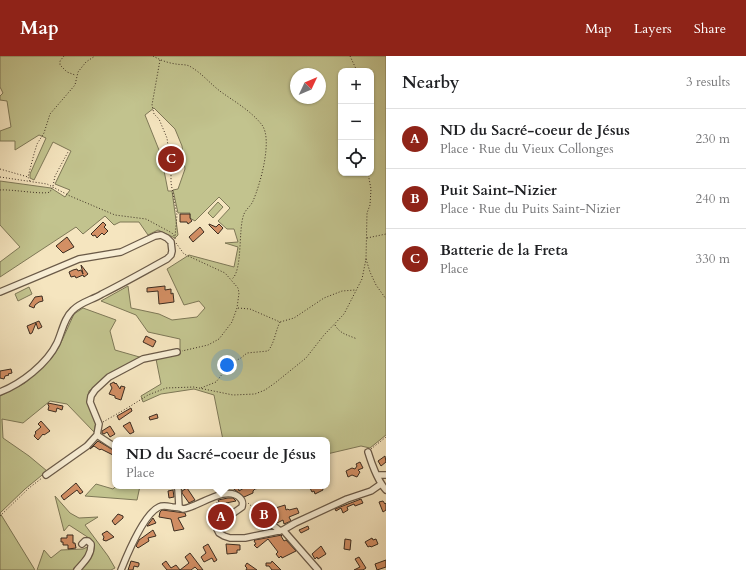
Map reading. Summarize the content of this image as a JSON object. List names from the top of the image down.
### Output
{
  "north": "top right",
  "page": {
    "header": "Map",
    "nav": ["Map", "Layers", "Share"],
    "heading": ["Nearby", "3 results"],
    "map_buttons": ["+", "−"],
    "list": [
      {
        "mark": "A",
        "name": "ND du Sacré-coeur de Jésus",
        "note": "Place · Rue du Vieux Collonges",
        "value": "230 m"
      },
      {
        "mark": "B",
        "name": "Puit Saint-Nizier",
        "note": "Place · Rue du Puits Saint-Nizier",
        "value": "240 m"
      },
      {
        "mark": "C",
        "name": "Batterie de la Freta",
        "note": "Place",
        "value": "330 m"
      }
    ],
    "pins": ["C", "B", "A"],
    "popup": ["ND du Sacré-coeur de Jésus", "Place"]
  }
}
